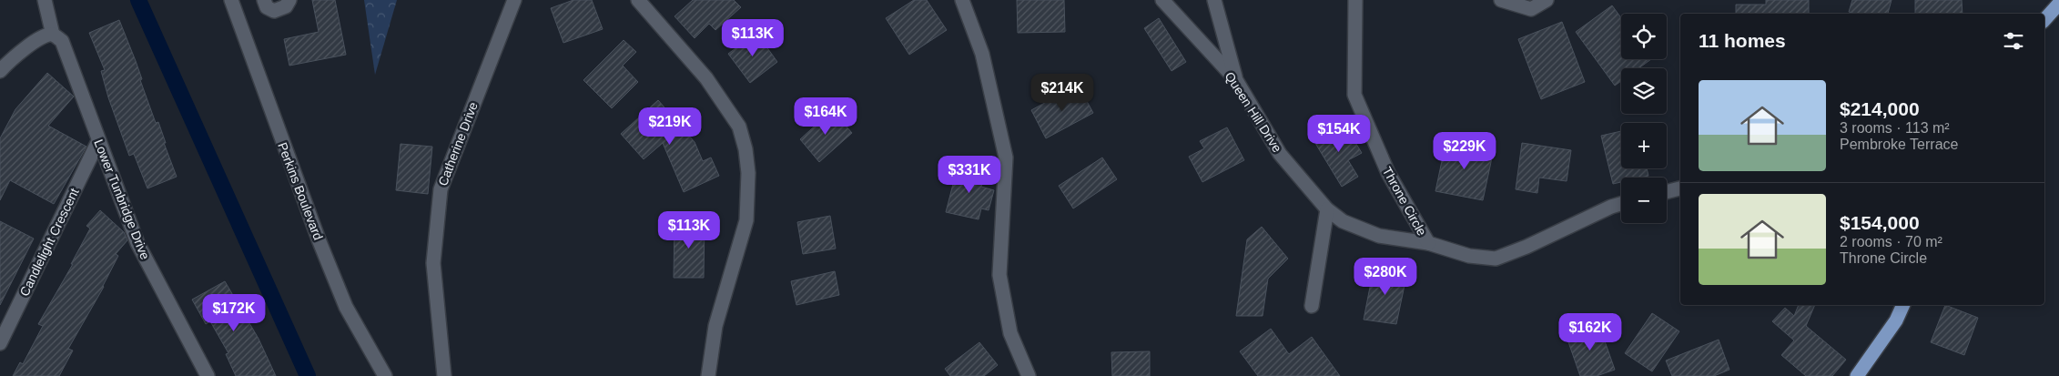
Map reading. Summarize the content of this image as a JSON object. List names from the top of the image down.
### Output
{
  "streets": {
    "street": [
      "Queen Hill Drive",
      "Catherine Drive",
      "Perkins Boulevard",
      "Lower Tunbridge Drive",
      "Throne Circle",
      "Candlelight Crescent"
    ]
  },
  "crossings": [
    ["Queen Hill Drive", "Throne Circle"],
    ["Lower Tunbridge Drive", "Candlelight Crescent"]
  ],
  "page": {
    "map_buttons": ["+", "−"],
    "heading": "11 homes",
    "price": [
      "$113K",
      "$214K",
      "$164K",
      "$219K",
      "$154K",
      "$229K",
      "$331K",
      "$113K",
      "$280K",
      "$172K",
      "$162K"
    ],
    "list": [
      {
        "name": "$214,000",
        "note": "3 rooms · 113 m² · Pembroke Terrace"
      },
      {
        "name": "$154,000",
        "note": "2 rooms · 70 m² · Throne Circle"
      }
    ]
  }
}
